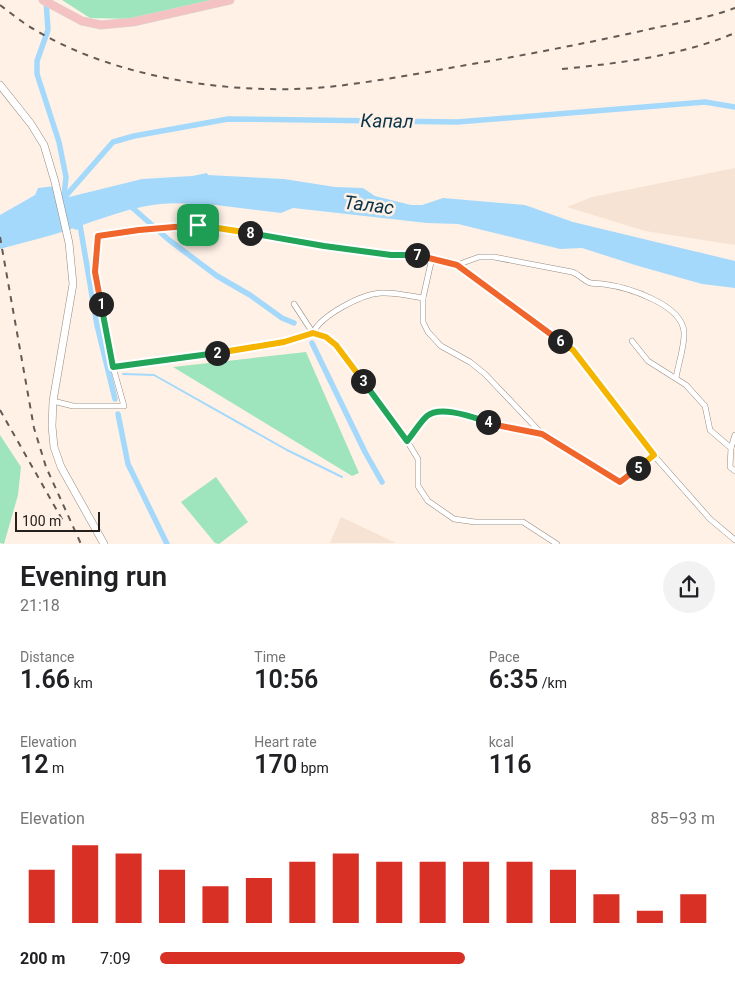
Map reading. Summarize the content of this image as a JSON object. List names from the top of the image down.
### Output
{
  "water": ["Капал", "Талас"],
  "scale_bar": "100 m",
  "page": {
    "pins": [
      "8",
      "7",
      "1",
      "6",
      "2",
      "3",
      "4",
      "5"
    ],
    "scale": "100 m",
    "heading": ["Evening run", "21:18"],
    "stats": [
      ["Distance", "1.66 km"],
      ["Time", "10:56"],
      ["Pace", "6:35 /km"],
      ["Elevation", "12 m"],
      ["Heart rate", "170 bpm"],
      ["kcal", "116"]
    ],
    "chart": ["Elevation", "85–93 m"],
    "list": [
      {
        "name": "200 m",
        "note": "7:09"
      }
    ]
  }
}
